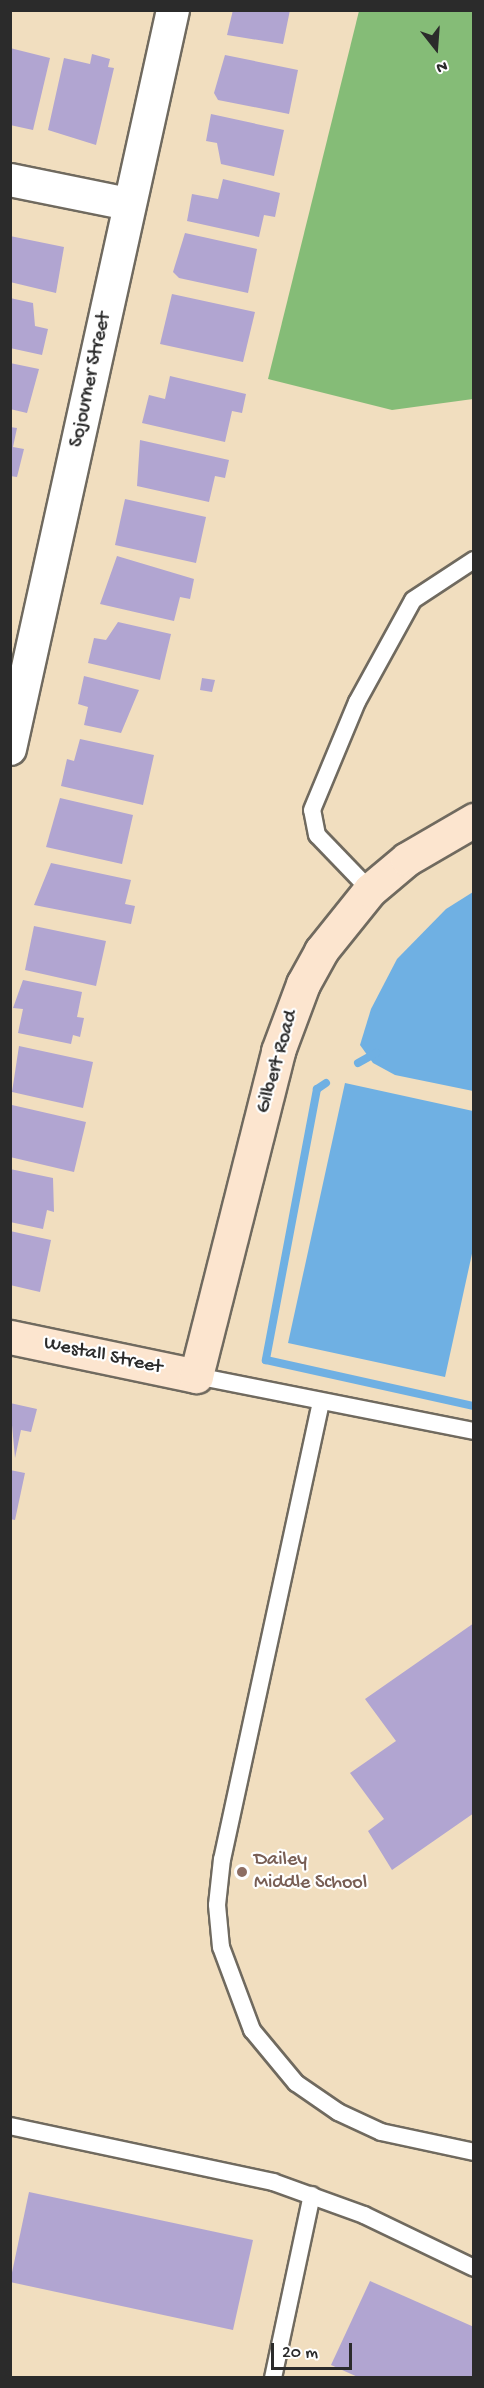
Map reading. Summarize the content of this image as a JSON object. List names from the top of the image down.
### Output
{
  "streets": {
    "street": ["Sojourner Street", "Gilbert Road", "Westall Street"]
  },
  "crossings": [
    ["Gilbert Road", "Westall Street"]
  ],
  "places": ["Dailey Middle School"],
  "scale_bar": "20 m",
  "north": "bottom"
}
